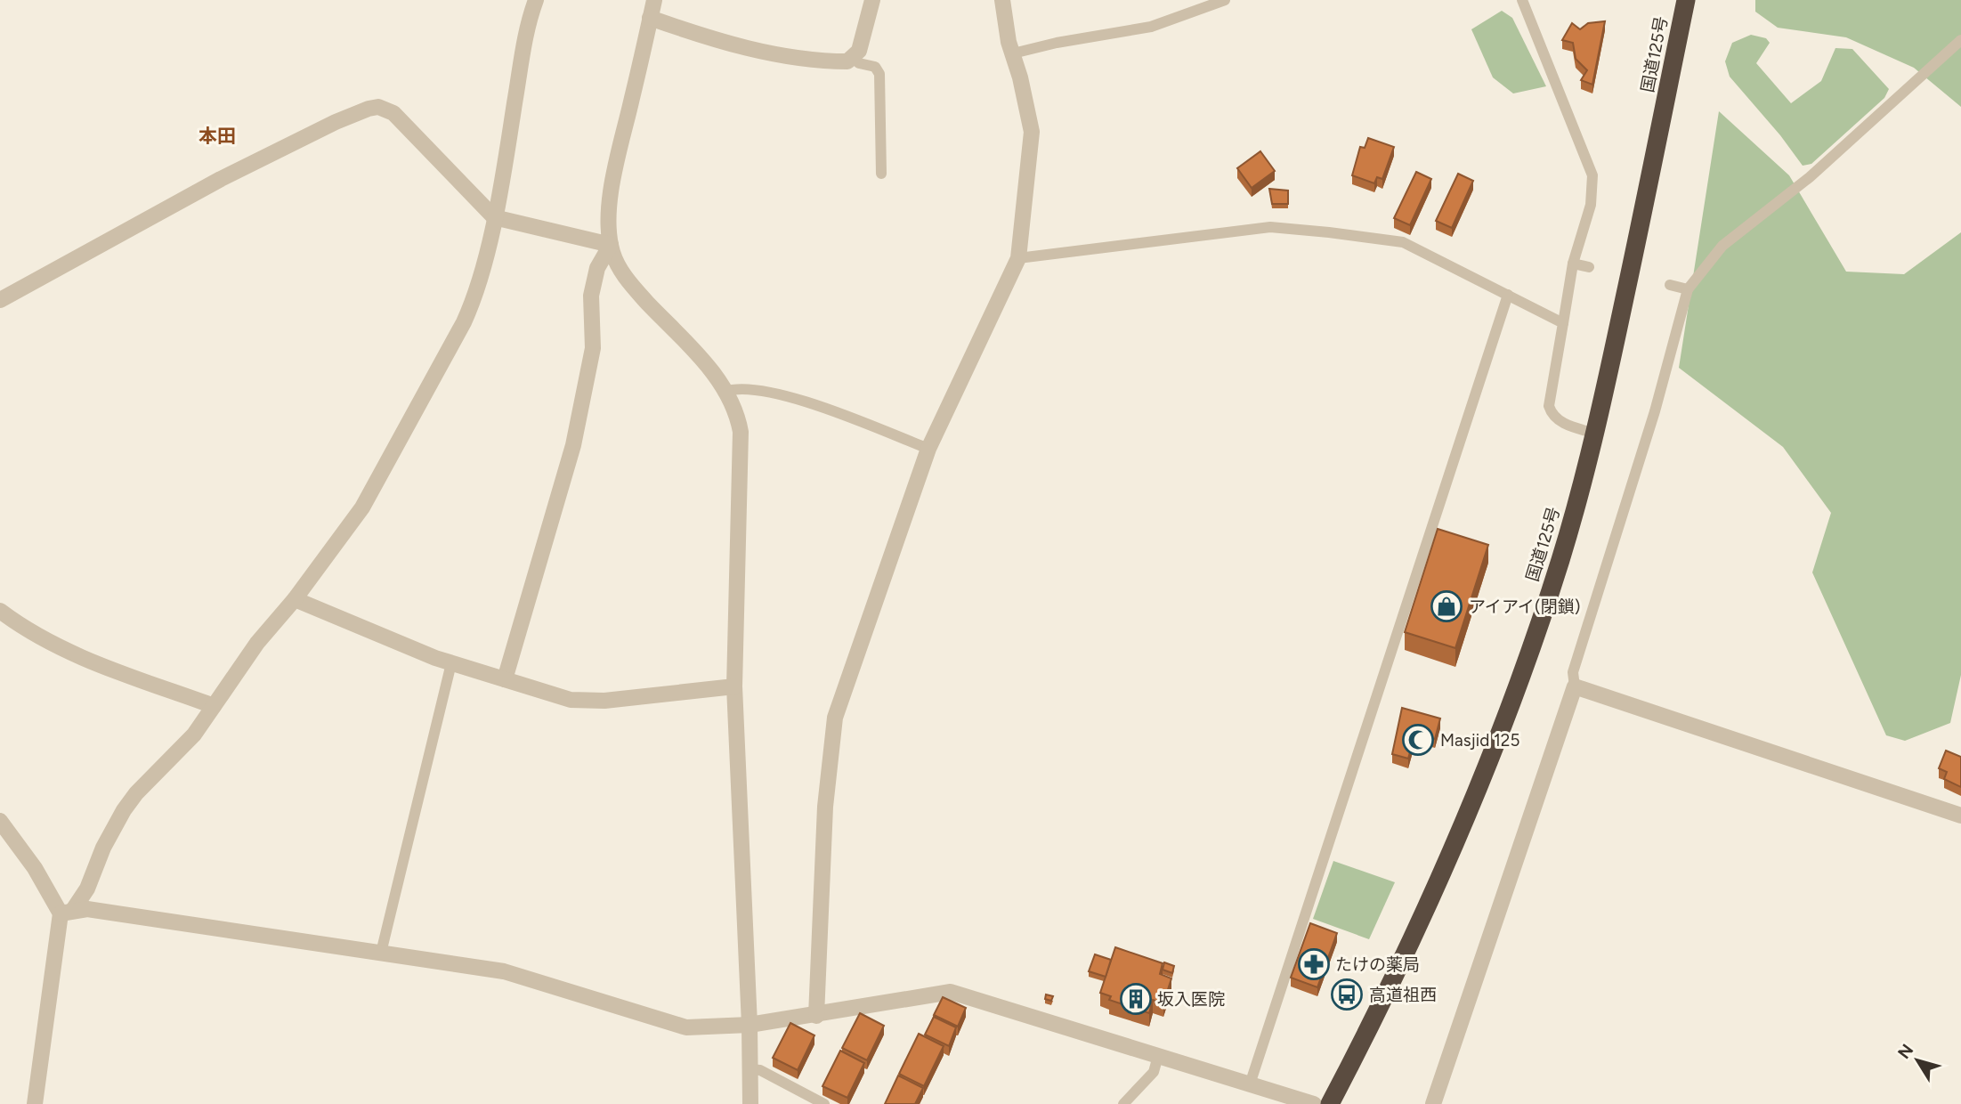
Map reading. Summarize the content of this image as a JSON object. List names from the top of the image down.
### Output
{
  "streets": {
    "highway": ["国道125号"]
  },
  "districts": ["本田"],
  "places": {
    "shop": ["アイアイ(閉鎖)"],
    "mosque": ["Masjid 125"],
    "pharmacy": ["たけの薬局"],
    "bus stop": ["高道祖西"],
    "building": ["坂入医院"]
  },
  "north": "top left"
}
